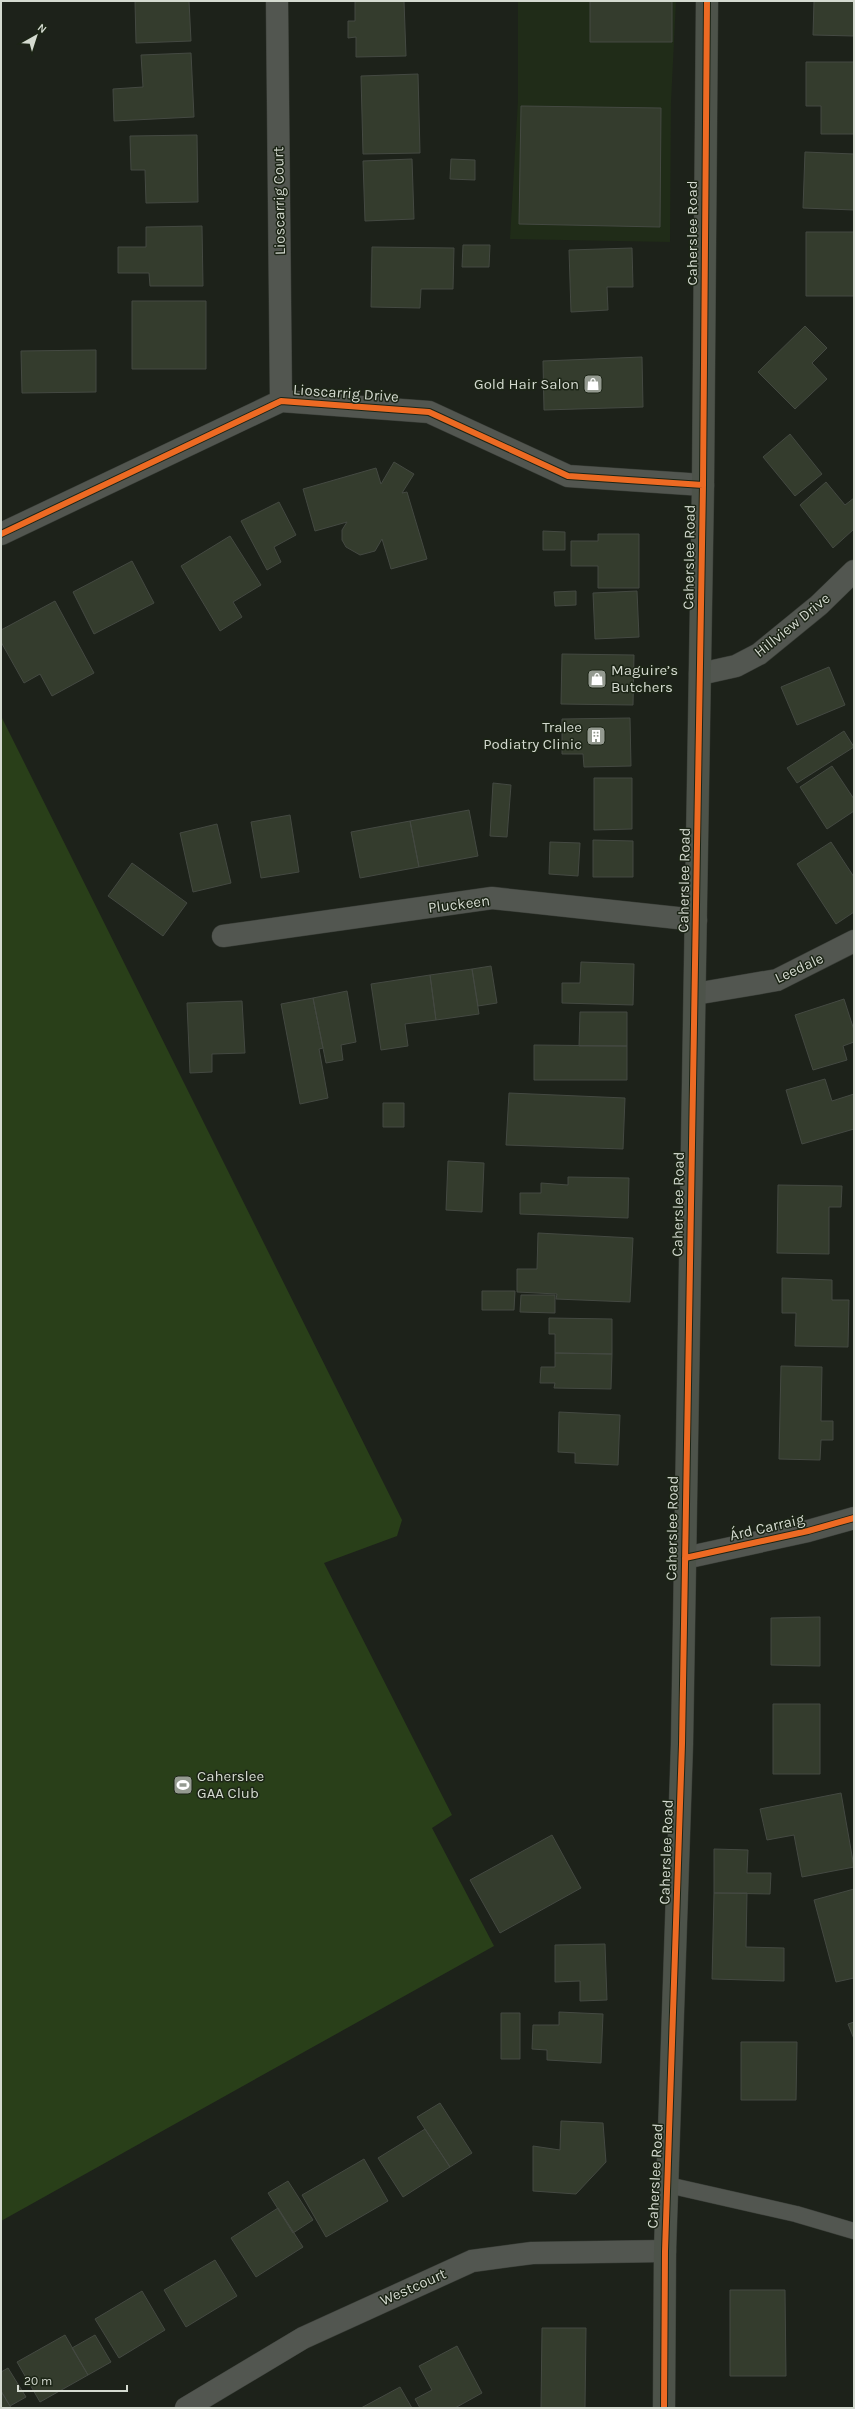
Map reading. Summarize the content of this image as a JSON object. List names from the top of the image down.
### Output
{
  "streets": {
    "main road": ["Caherslee Road"],
    "street": [
      "Lioscarrig Court",
      "Lioscarrig Drive",
      "Hillview Drive",
      "Pluckeen",
      "Leedale",
      "Árd Carraig",
      "Westcourt"
    ]
  },
  "crossings": [
    ["Lioscarrig Court", "Lioscarrig Drive"],
    ["Caherslee Road", "Lioscarrig Drive"],
    ["Caherslee Road", "Hillview Drive"],
    ["Caherslee Road", "Pluckeen"],
    ["Caherslee Road", "Leedale"],
    ["Caherslee Road", "Árd Carraig"],
    ["Caherslee Road", "Westcourt"]
  ],
  "places": {
    "shop": ["Gold Hair Salon", "Maguire’s Butchers"],
    "building": ["Tralee Podiatry Clinic"],
    "sports": ["Caherslee GAA Club"]
  },
  "scale_bar": "20 m",
  "north": "top right"
}
